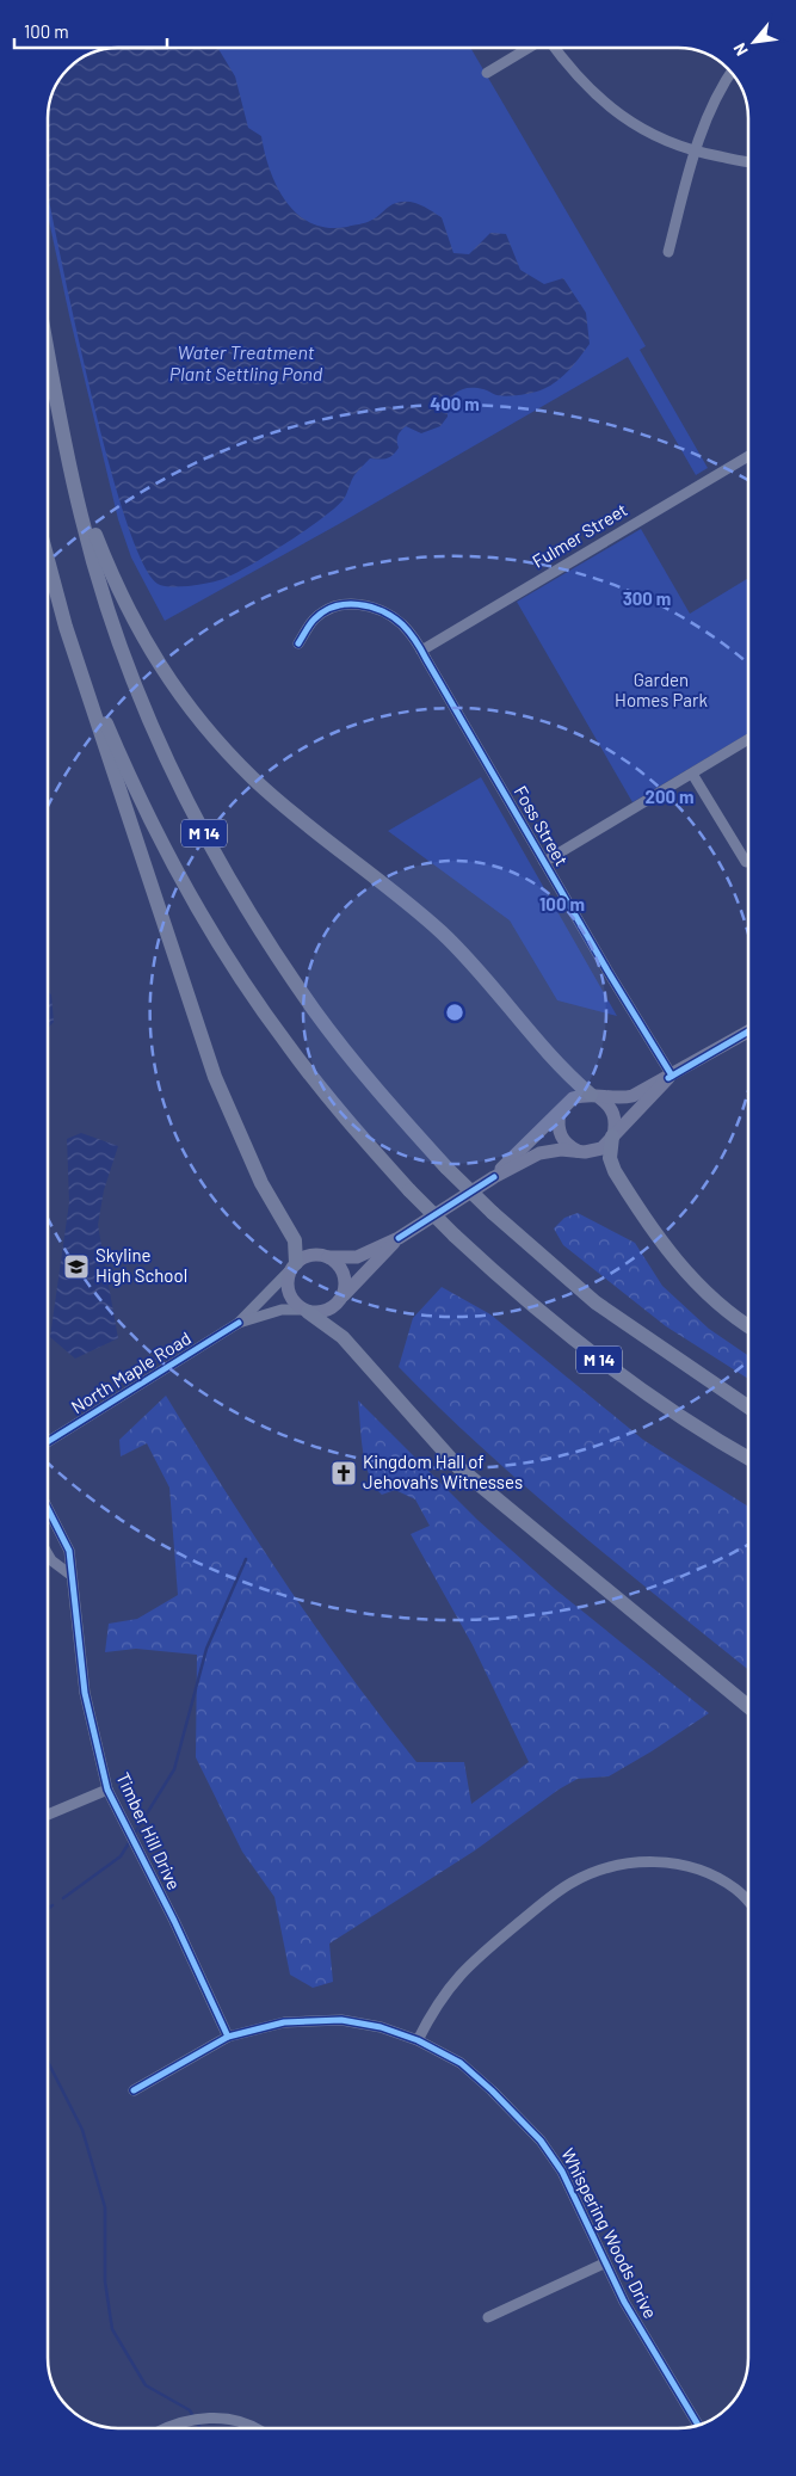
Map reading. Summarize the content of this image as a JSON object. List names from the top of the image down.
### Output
{
  "streets": {
    "highway": ["M 14"],
    "street": [
      "Fulmer Street",
      "Foss Street",
      "North Maple Road",
      "Timber Hill Drive",
      "Whispering Woods Drive"
    ]
  },
  "crossings": [
    ["Fulmer Street", "Foss Street"],
    ["Timber Hill Drive", "Whispering Woods Drive"]
  ],
  "water": ["Water Treatment Plant Settling Pond"],
  "parks": ["Garden Homes Park"],
  "places": {
    "school or university": ["Skyline High School"],
    "church": ["Kingdom Hall of Jehovah's Witnesses"]
  },
  "scale_bar": "100 m",
  "north": "bottom left",
  "rings": [
    "400 m",
    "300 m",
    "200 m",
    "100 m"
  ]
}
